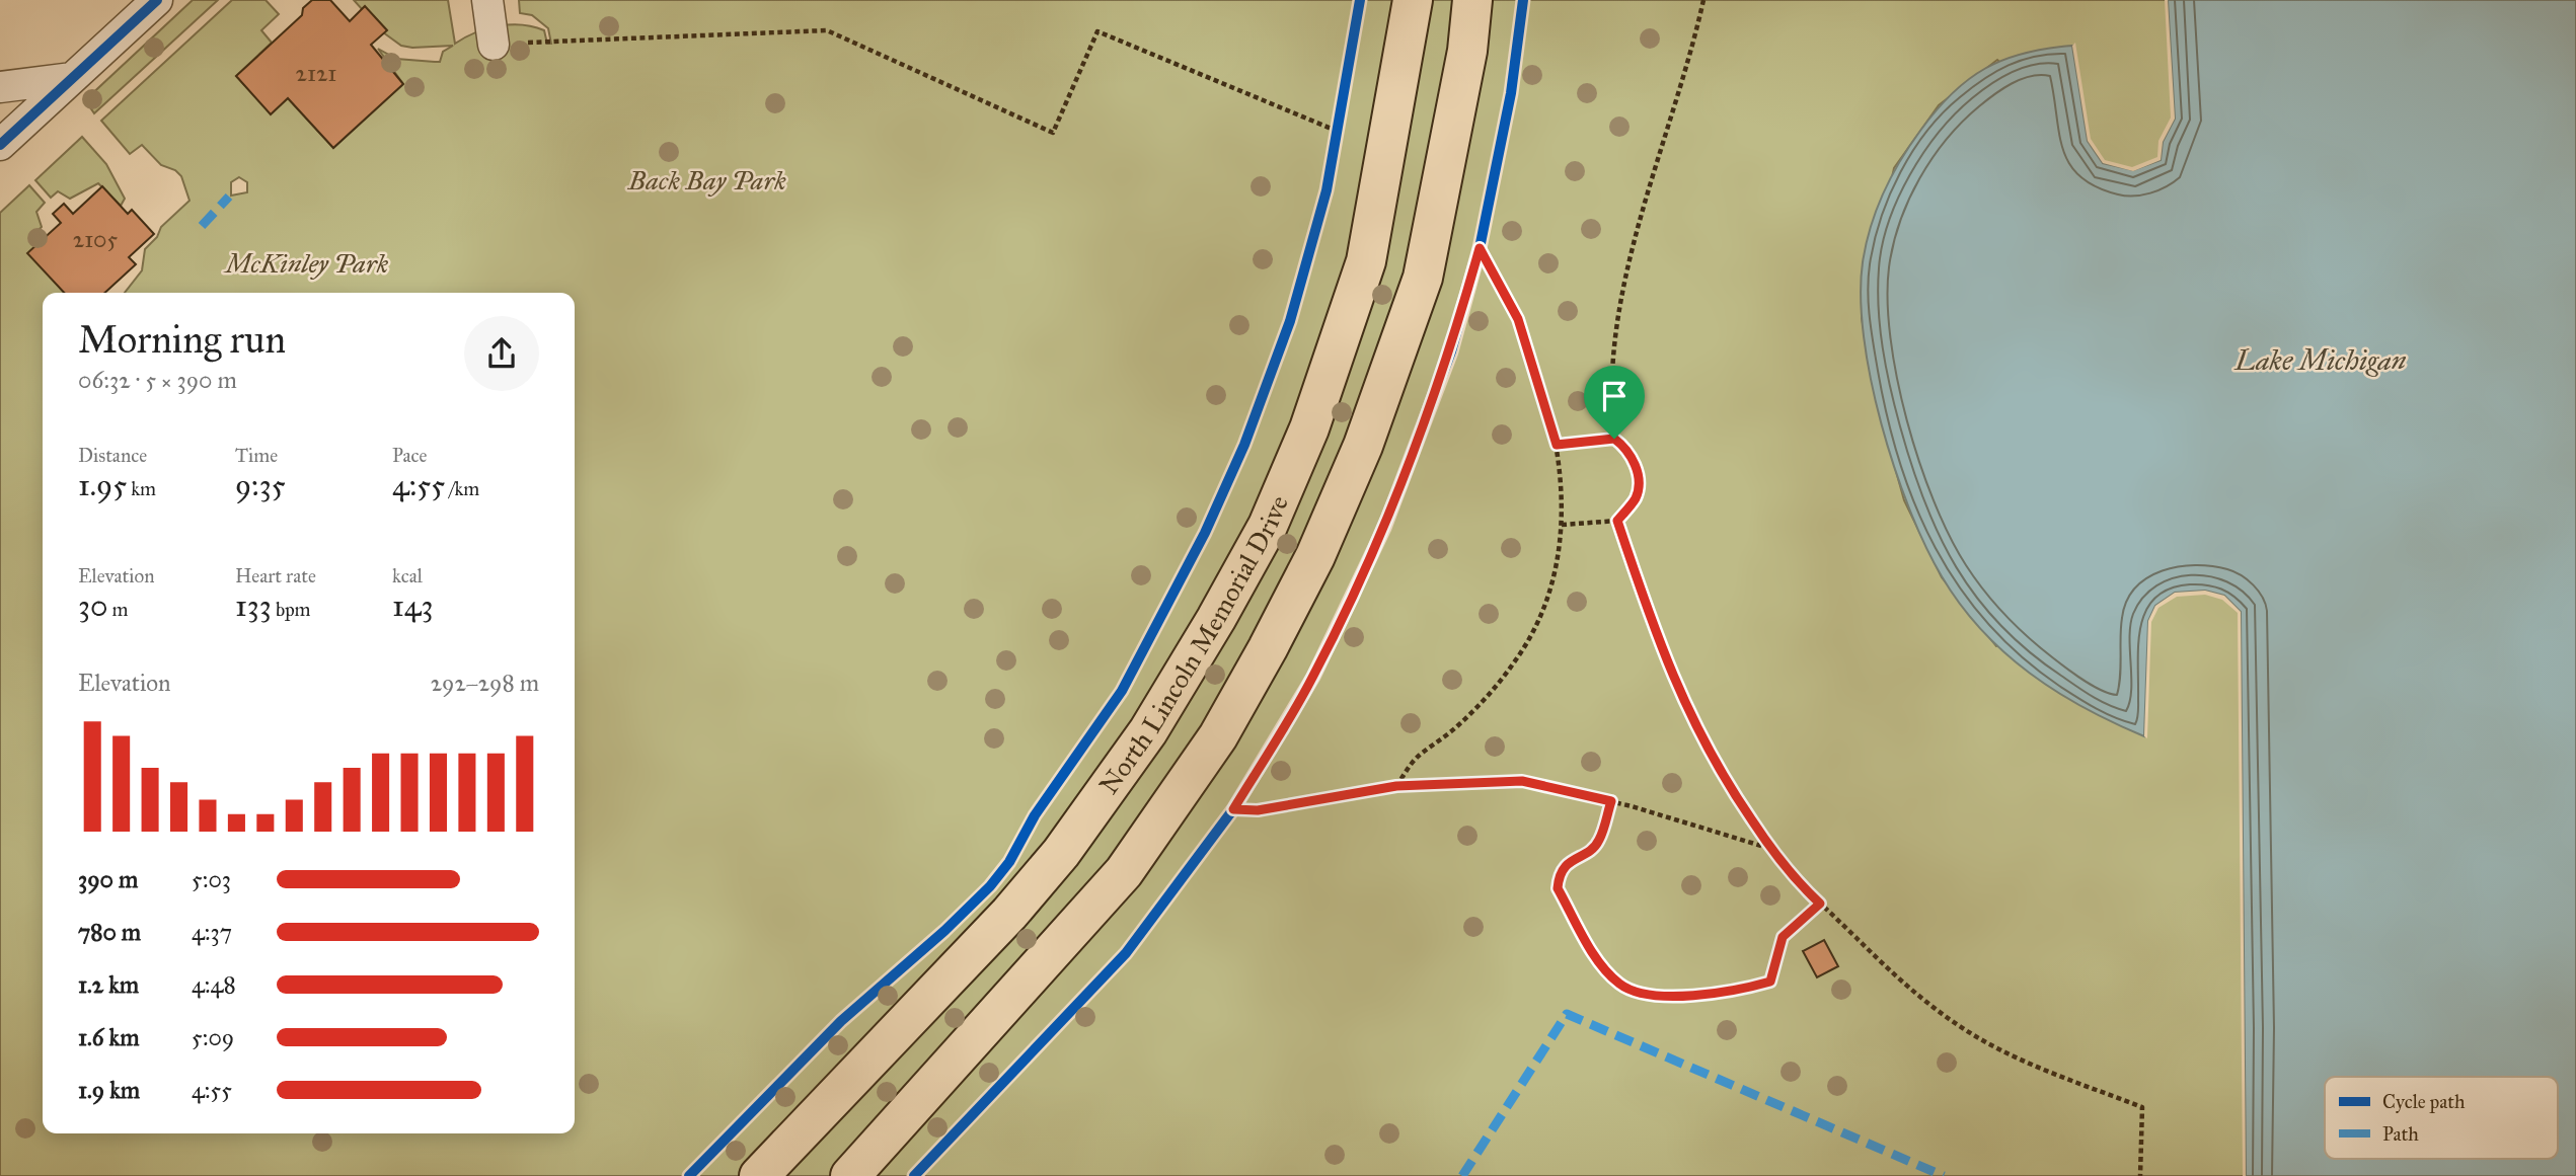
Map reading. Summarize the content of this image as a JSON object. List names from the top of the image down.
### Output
{
  "streets": {
    "main road": ["North Lincoln Memorial Drive"]
  },
  "water": ["Lake Michigan"],
  "parks": ["Back Bay Park", "McKinley Park"],
  "house_numbers": ["2121", "2105"],
  "legend": ["Cycle path", "Path"],
  "page": {
    "heading": ["Morning run", "06:32 · 5 × 390 m"],
    "stats": [
      ["Distance", "1.95 km"],
      ["Time", "9:35"],
      ["Pace", "4:55 /km"],
      ["Elevation", "30 m"],
      ["Heart rate", "133 bpm"],
      ["kcal", "143"]
    ],
    "chart": ["Elevation", "292–298 m"],
    "list": [
      {
        "name": "390 m",
        "note": "5:03"
      },
      {
        "name": "780 m",
        "note": "4:37"
      },
      {
        "name": "1.2 km",
        "note": "4:48"
      },
      {
        "name": "1.6 km",
        "note": "5:09"
      },
      {
        "name": "1.9 km",
        "note": "4:55"
      }
    ]
  }
}
